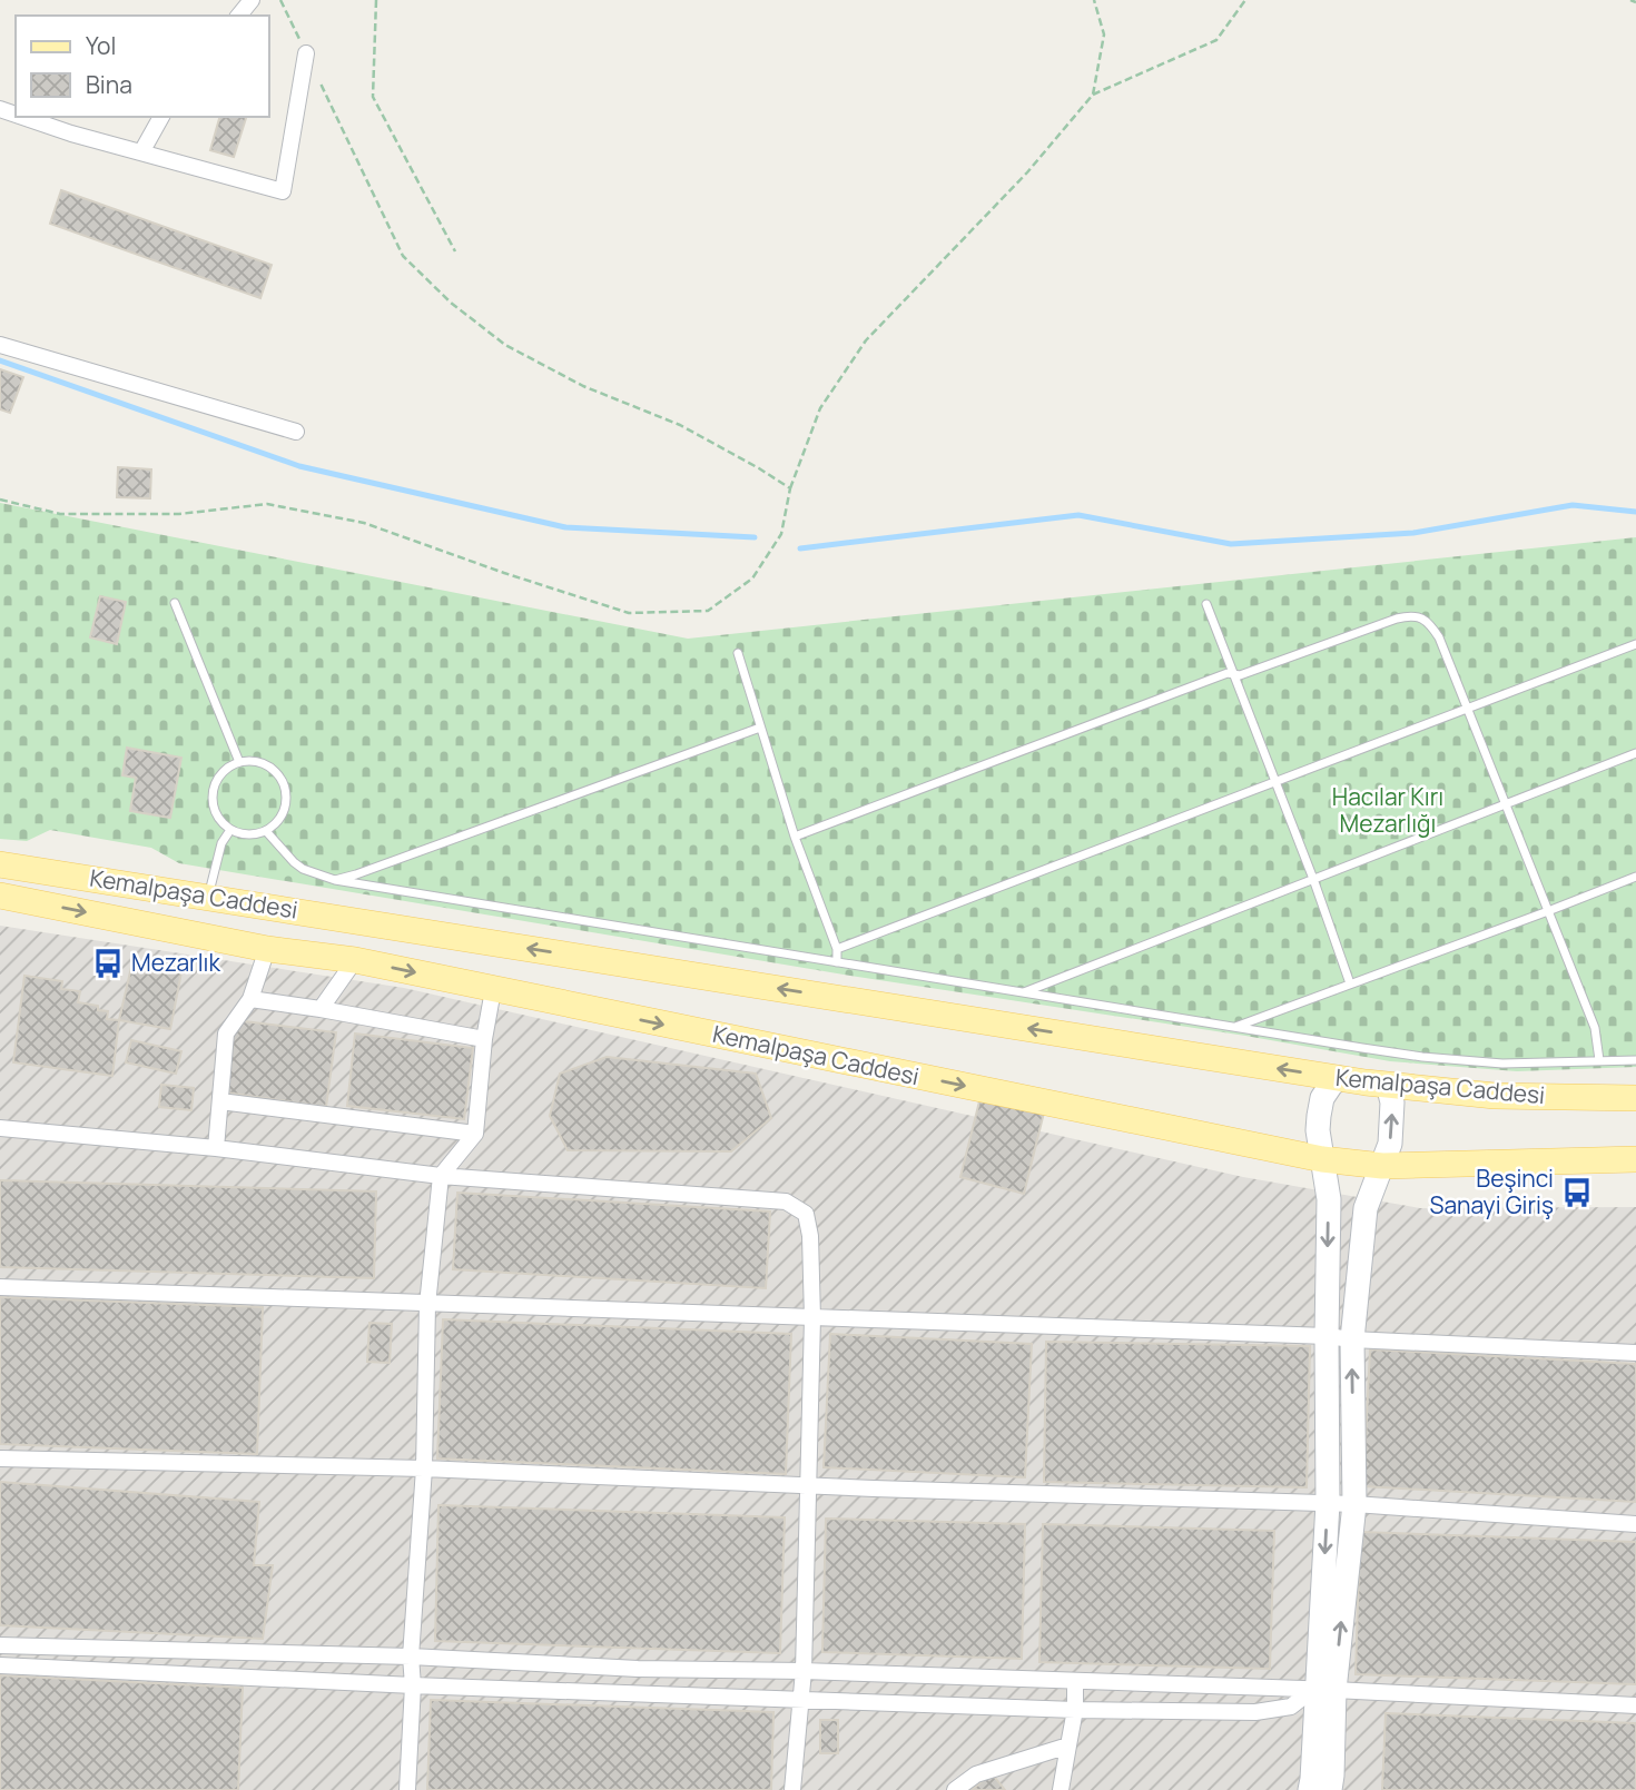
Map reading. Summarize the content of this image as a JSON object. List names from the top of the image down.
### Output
{
  "streets": {
    "main road": ["Kemalpaşa Caddesi"]
  },
  "parks": ["Hacılar Kırı Mezarlığı"],
  "places": {
    "bus stop": ["Mezarlık", "Beşinci Sanayi Giriş"]
  },
  "legend": ["Yol", "Bina"]
}
